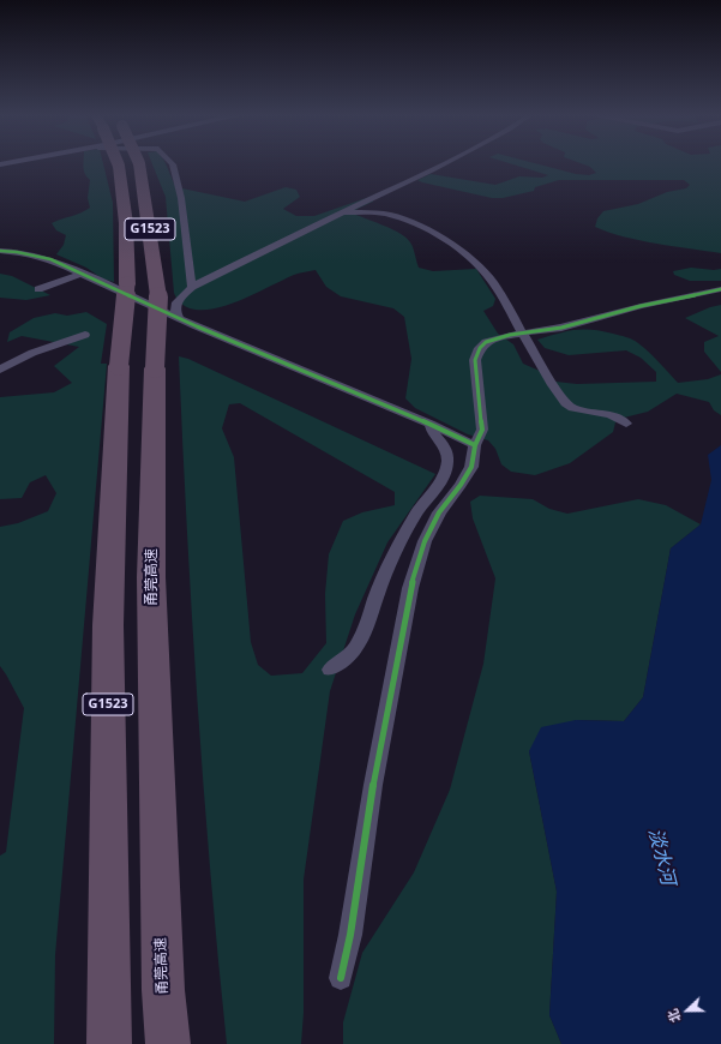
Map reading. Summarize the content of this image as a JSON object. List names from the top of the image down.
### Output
{
  "streets": {
    "highway": ["G1523", "甬莞高速"]
  },
  "water": ["淡水河"],
  "north": "left"
}
